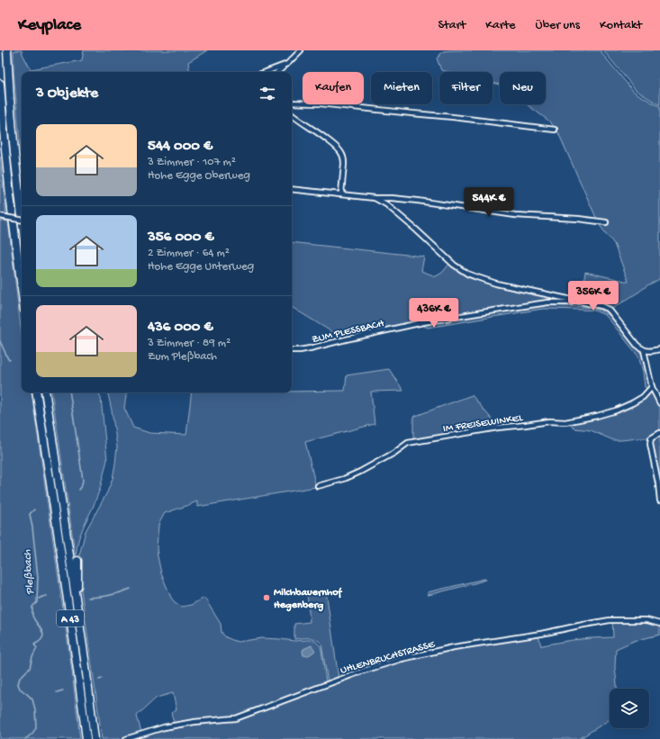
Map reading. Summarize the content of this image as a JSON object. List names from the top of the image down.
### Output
{
  "streets": {
    "highway": ["A 43"],
    "street": ["ZUM PLESSBACH", "IM FREISEWINKEL", "UHLENBRUCHSTRASSE"]
  },
  "water": ["Pleßbach"],
  "places": ["Milchbauernhof Hegenberg"],
  "page": {
    "header": "Keyplace",
    "nav": [
      "Start",
      "Karte",
      "Über uns",
      "Kontakt"
    ],
    "chip": [
      "Kaufen",
      "Mieten",
      "Filter",
      "Neu"
    ],
    "heading": "3 Objekte",
    "list": [
      {
        "name": "544 000 €",
        "note": "3 Zimmer · 107 m² · Hohe Egge Oberweg"
      },
      {
        "name": "356 000 €",
        "note": "2 Zimmer · 64 m² · Hohe Egge Unterweg"
      },
      {
        "name": "436 000 €",
        "note": "3 Zimmer · 89 m² · Zum Pleßbach"
      }
    ],
    "price": ["544K €", "356K €", "436K €"]
  }
}
